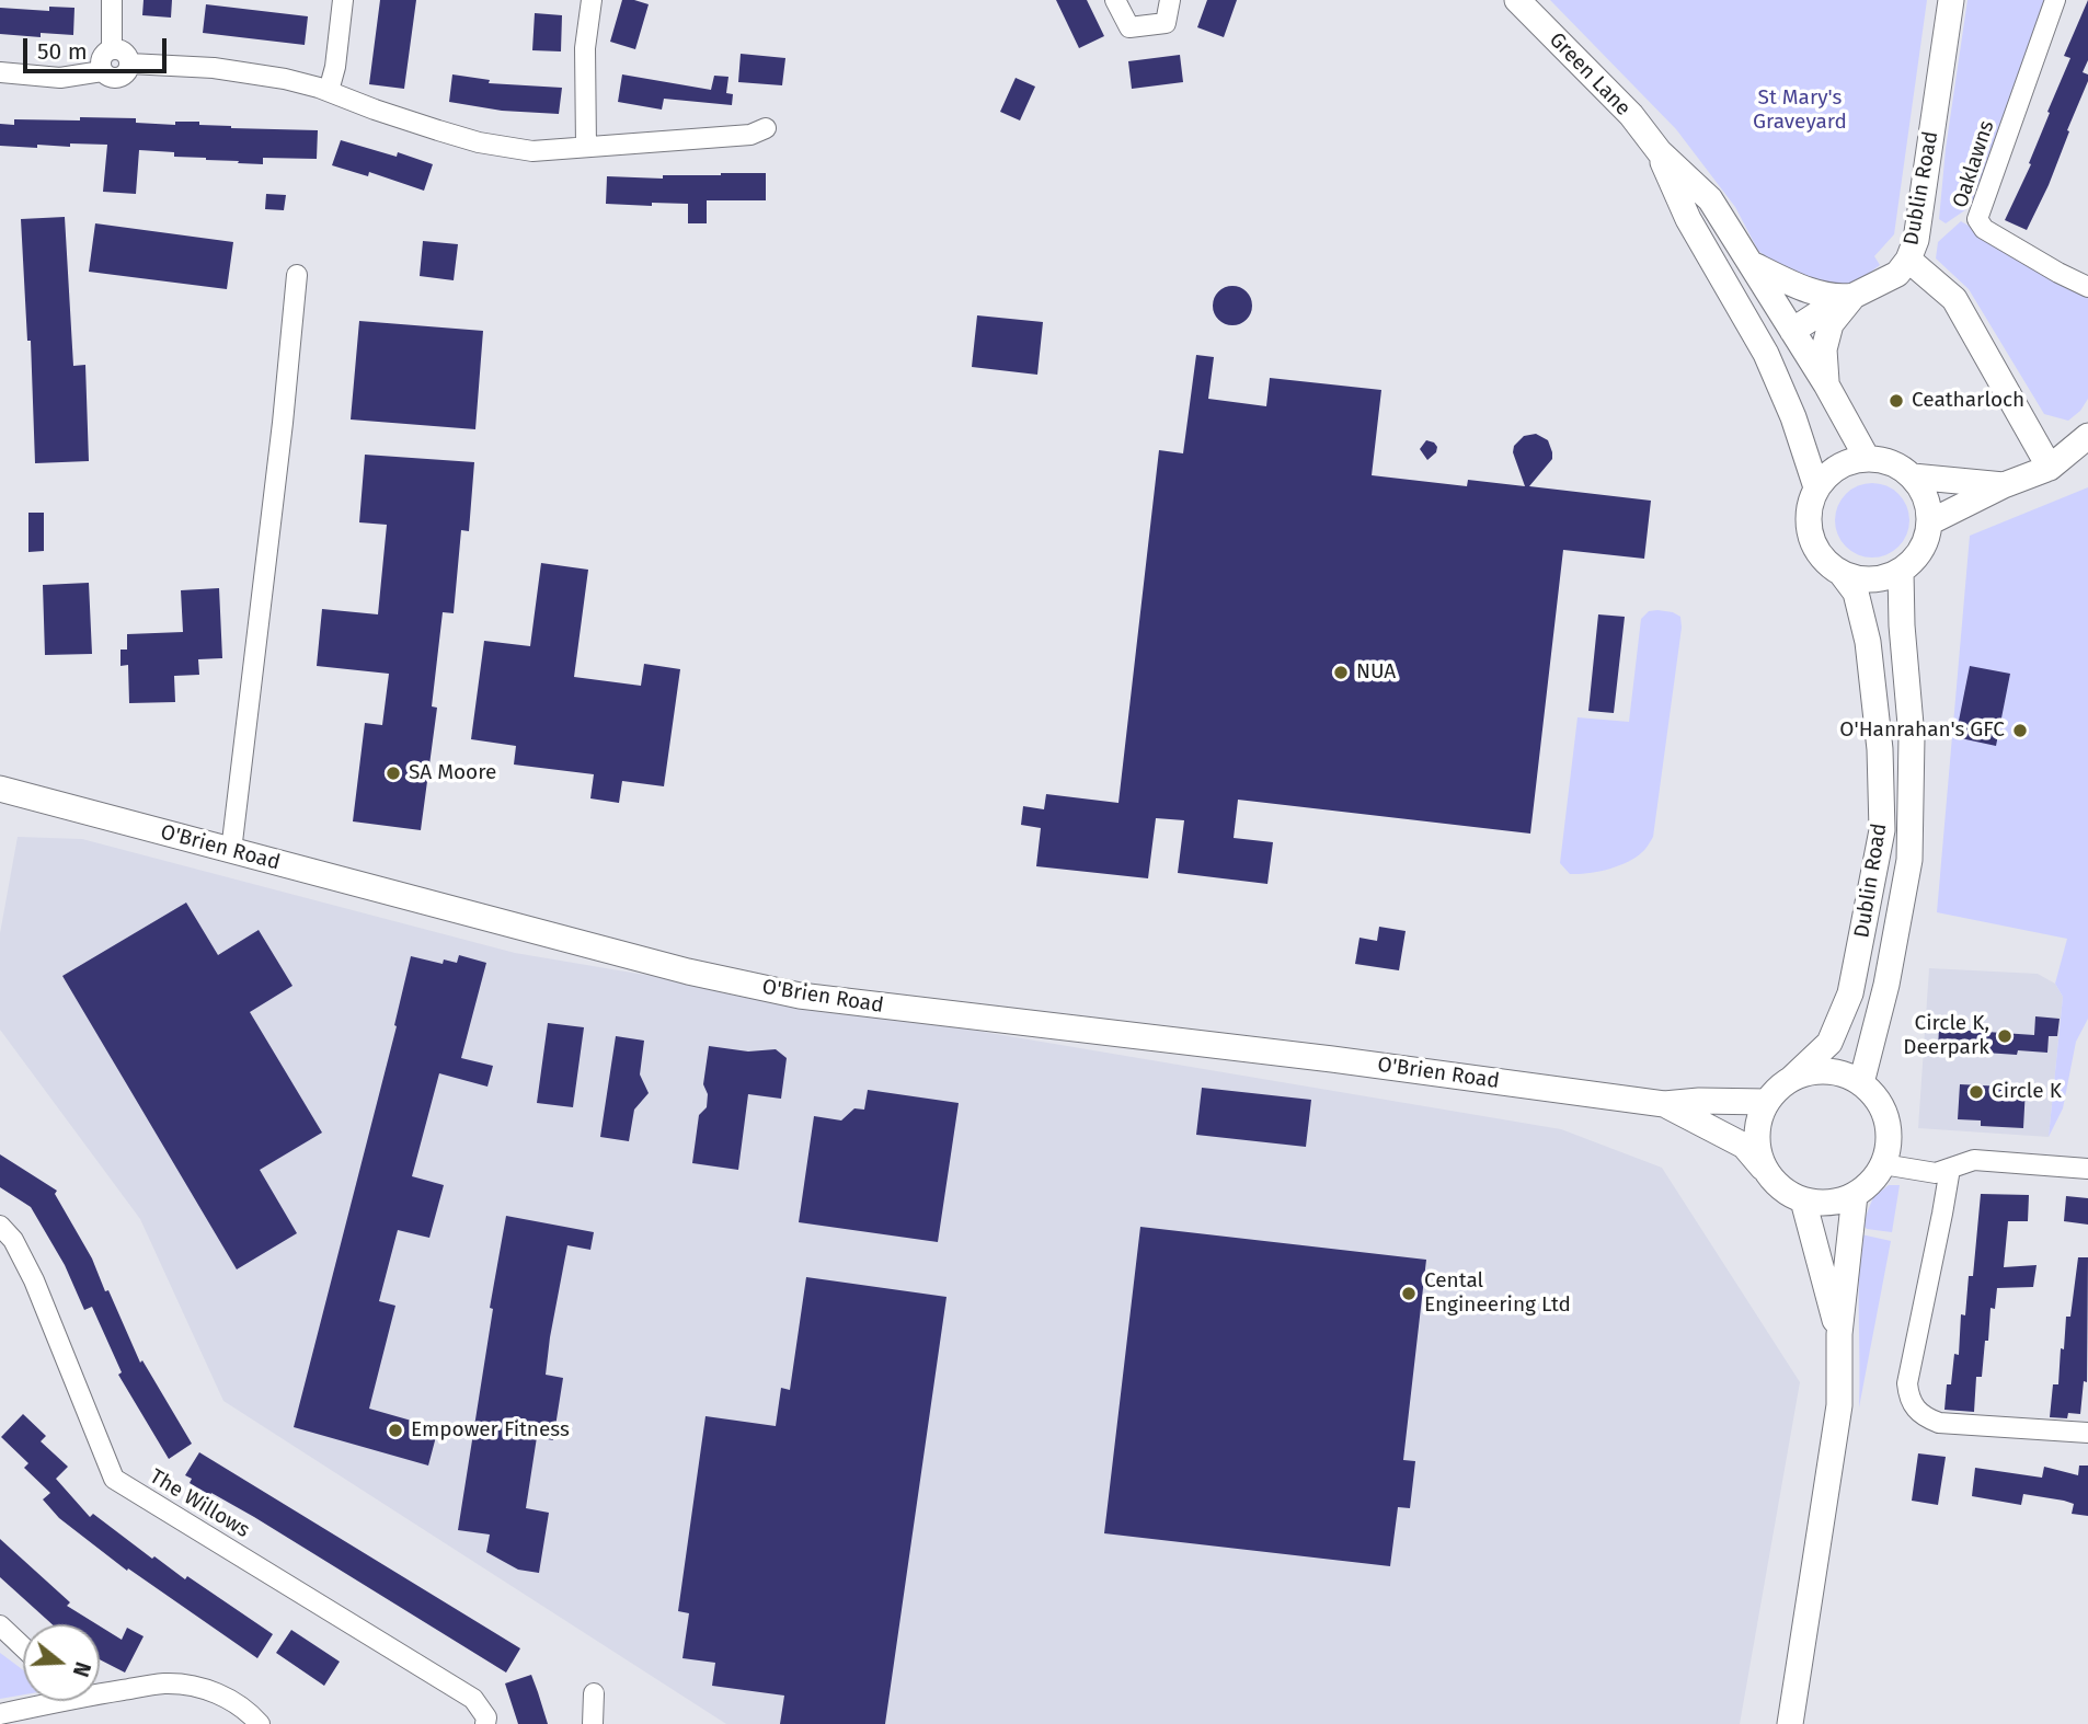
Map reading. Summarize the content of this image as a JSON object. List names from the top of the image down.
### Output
{
  "streets": {
    "main road": ["Green Lane", "Dublin Road", "O'Brien Road"],
    "street": ["Oaklawns", "The Willows"]
  },
  "crossings": [
    ["Dublin Road", "O'Brien Road"]
  ],
  "parks": ["St Mary's Graveyard"],
  "places": [
    "Ceatharloch",
    "NUA",
    "O'Hanrahan's GFC",
    "SA Moore",
    "Circle K, Deerpark",
    "Circle K",
    "Cental Engineering Ltd",
    "Empower Fitness"
  ],
  "scale_bar": "50 m",
  "north": "right"
}
